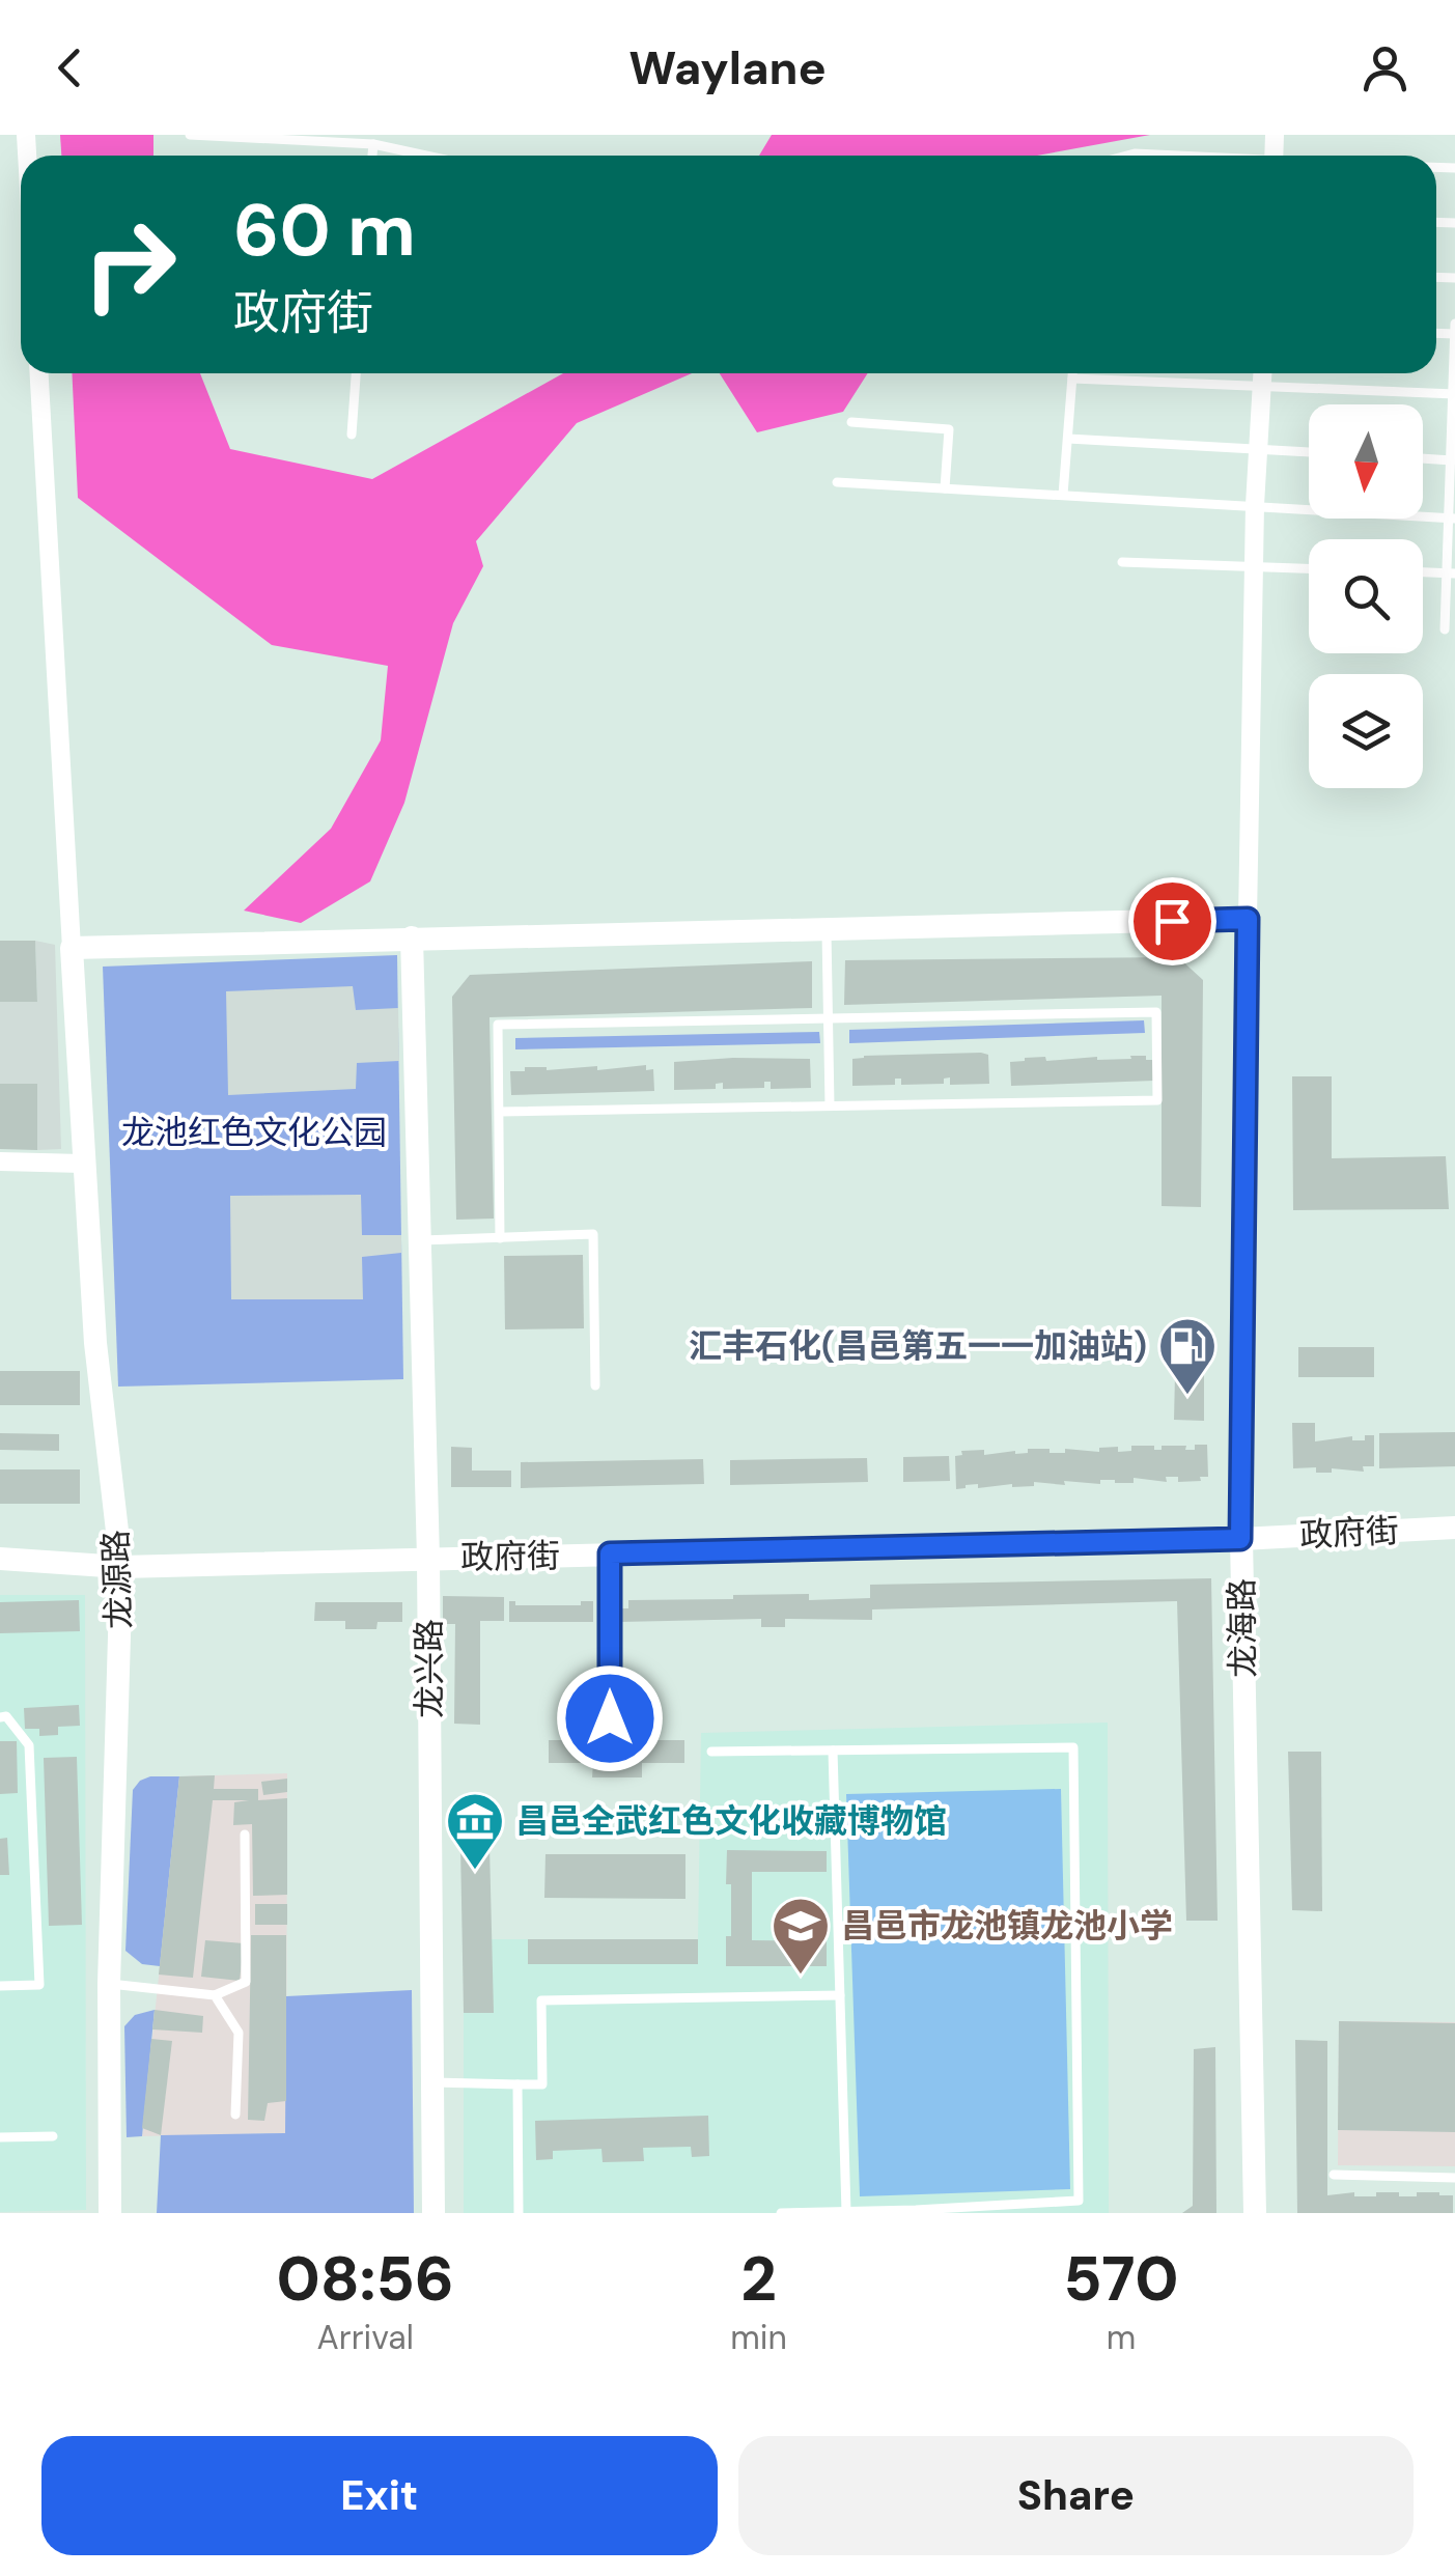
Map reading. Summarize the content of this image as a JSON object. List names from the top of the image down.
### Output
{
  "streets": {
    "street": [
      "政府街",
      "龙源路",
      "龙海路",
      "龙兴路"
    ]
  },
  "crossings": [
    ["政府街", "龙源路"],
    ["政府街", "龙海路"],
    ["政府街", "龙兴路"]
  ],
  "parks": ["龙池红色文化公园"],
  "places": {
    "fuel station": ["汇丰石化(昌邑第五一一加油站)"],
    "museum": ["昌邑全武红色文化收藏博物馆"],
    "school or university": ["昌邑市龙池镇龙池小学"]
  },
  "north": "bottom",
  "page": {
    "header": "Waylane",
    "turn": ["60 m", "政府街"],
    "eta": [
      "08:56",
      "Arrival",
      "2",
      "min",
      "570",
      "m"
    ],
    "buttons": ["Exit", "Share"]
  }
}
